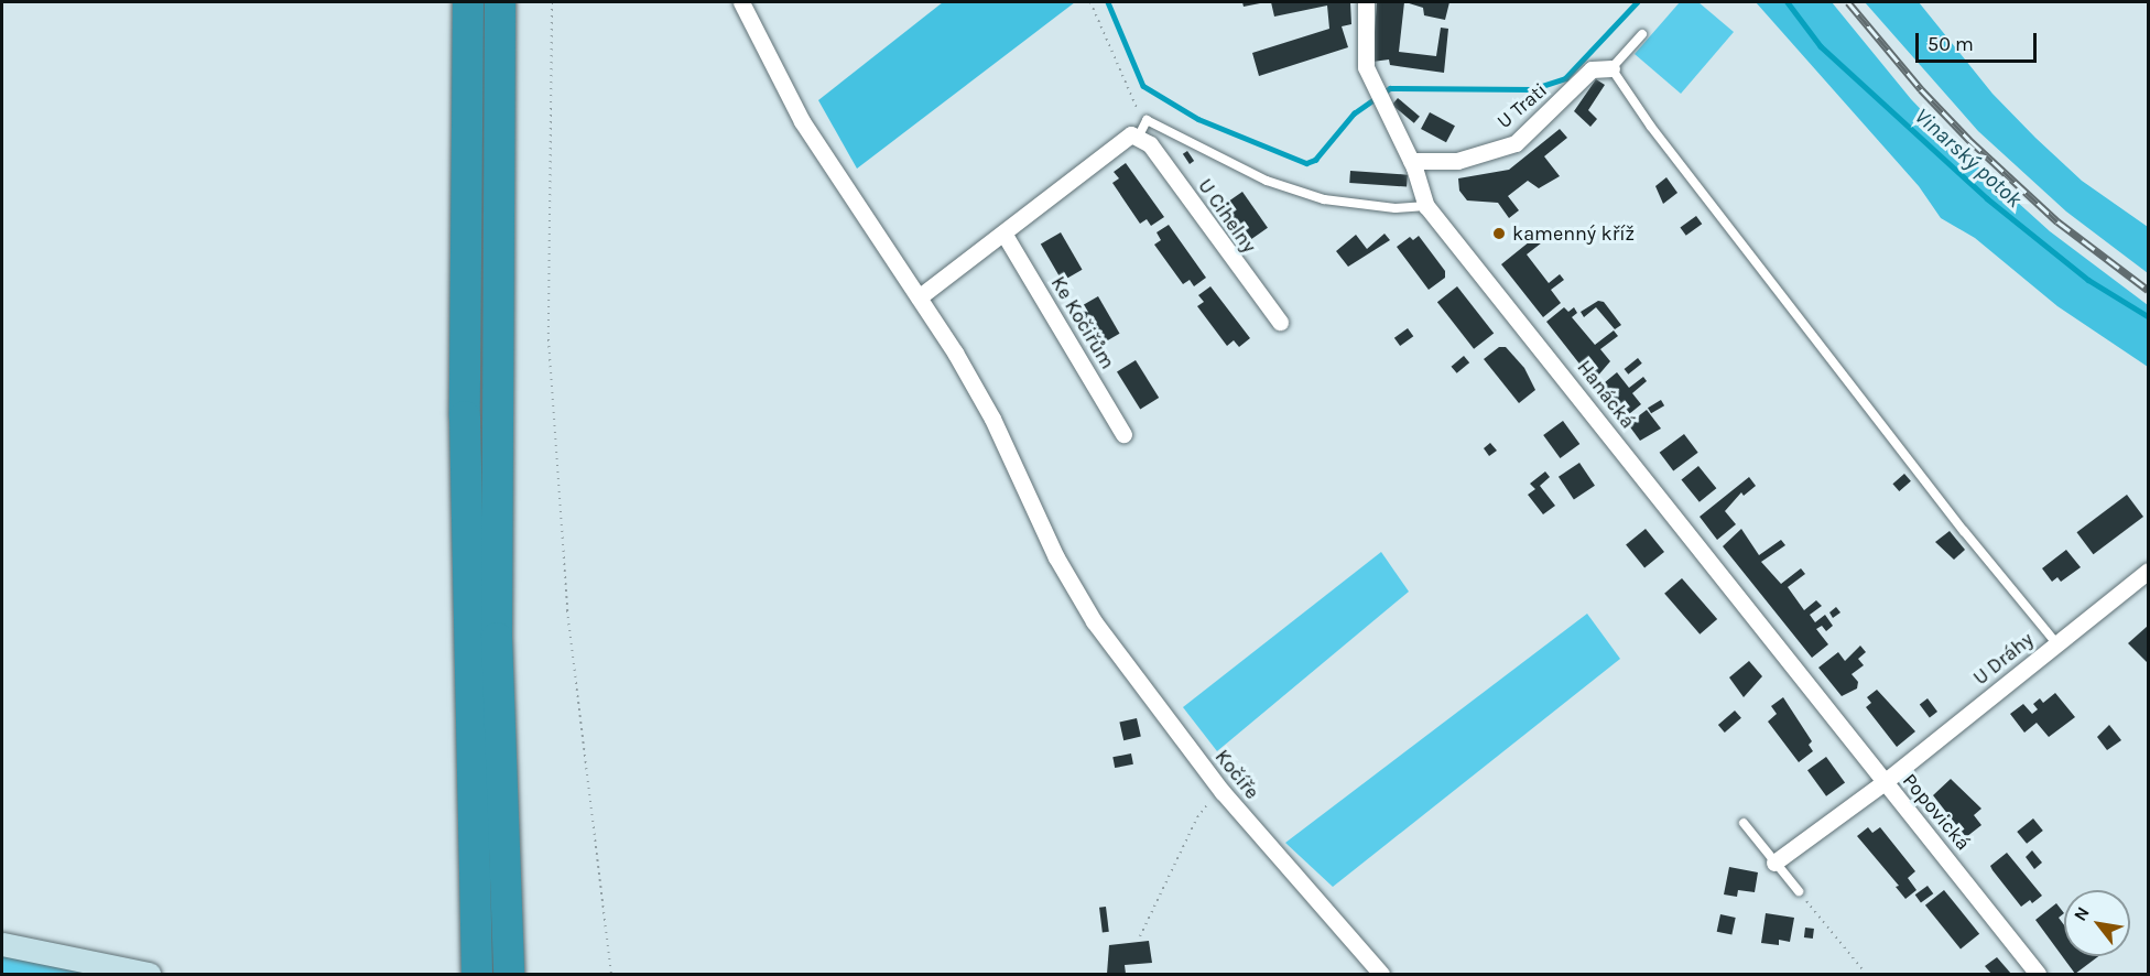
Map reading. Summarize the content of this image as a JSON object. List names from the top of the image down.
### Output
{
  "streets": {
    "street": [
      "U Trati",
      "U Cihelny",
      "Ke Kočiřům",
      "Hanácká",
      "U Dráhy",
      "Kočíře",
      "Popovická"
    ]
  },
  "crossings": [
    ["U Trati", "Hanácká"],
    ["Hanácká", "U Dráhy"],
    ["Hanácká", "Popovická"],
    ["U Dráhy", "Popovická"]
  ],
  "water": ["Vinarský potok"],
  "places": ["kamenný kříž"],
  "scale_bar": "50 m",
  "north": "top left"
}
